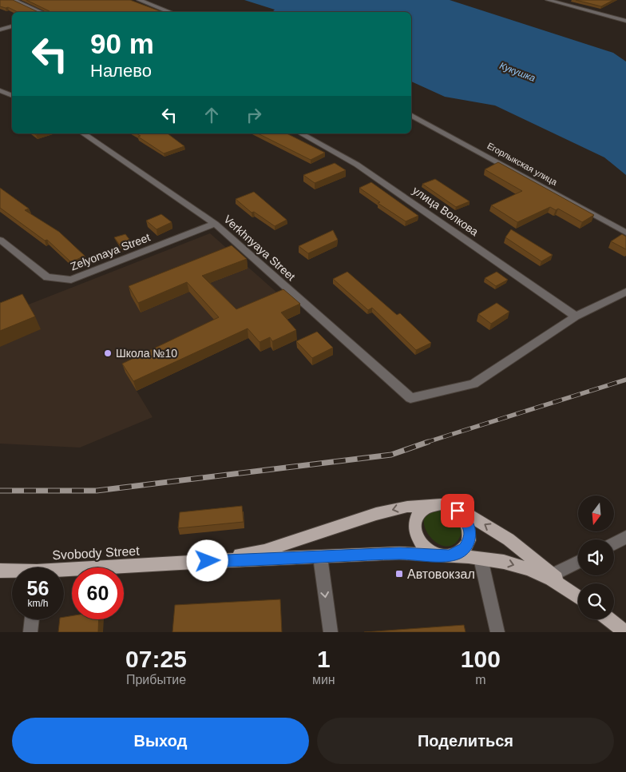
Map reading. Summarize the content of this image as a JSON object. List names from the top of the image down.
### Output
{
  "streets": {
    "main road": ["Svobody Street"],
    "street": [
      "Егорлыкская улица",
      "улица Волкова",
      "Verkhnyaya Street",
      "Zelyonaya Street"
    ]
  },
  "crossings": [
    ["улица Волкова", "Verkhnyaya Street"],
    ["Verkhnyaya Street", "Zelyonaya Street"]
  ],
  "water": ["Кукушка"],
  "places": {
    "other": ["Школа №10"],
    "transit": ["Автовокзал"]
  },
  "north": "bottom",
  "page": {
    "turn": ["90 m", "Налево"],
    "speed": "56 km/h",
    "limit": "60",
    "eta": [
      "07:25",
      "Прибытие",
      "1",
      "мин",
      "100",
      "m"
    ],
    "buttons": ["Выход", "Поделиться"]
  }
}
